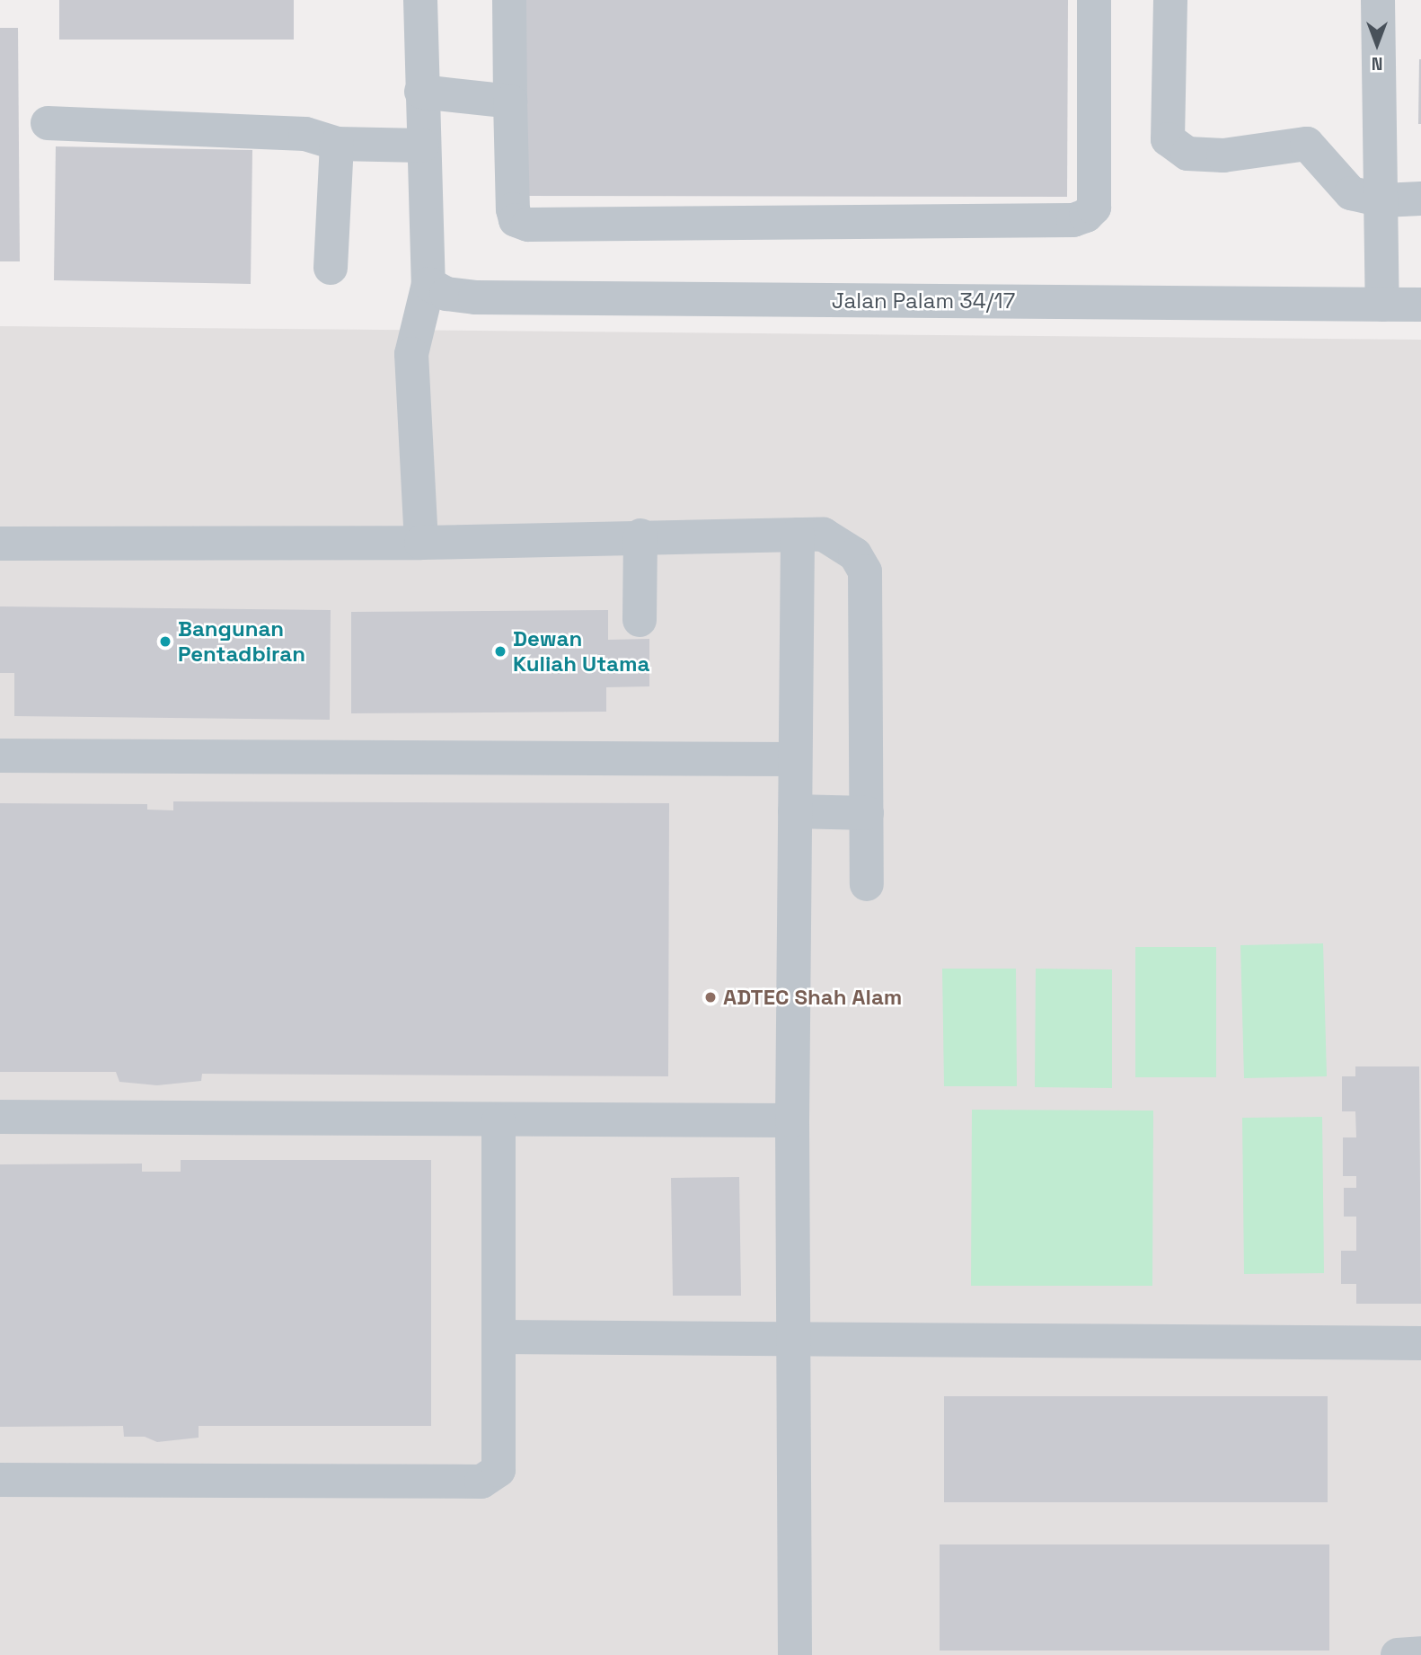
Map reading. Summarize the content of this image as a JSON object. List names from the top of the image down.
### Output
{
  "streets": {
    "street": ["Jalan Palam 34/17"]
  },
  "places": ["Bangunan Pentadbiran", "Dewan Kuliah Utama", "ADTEC Shah Alam"],
  "north": "bottom"
}
